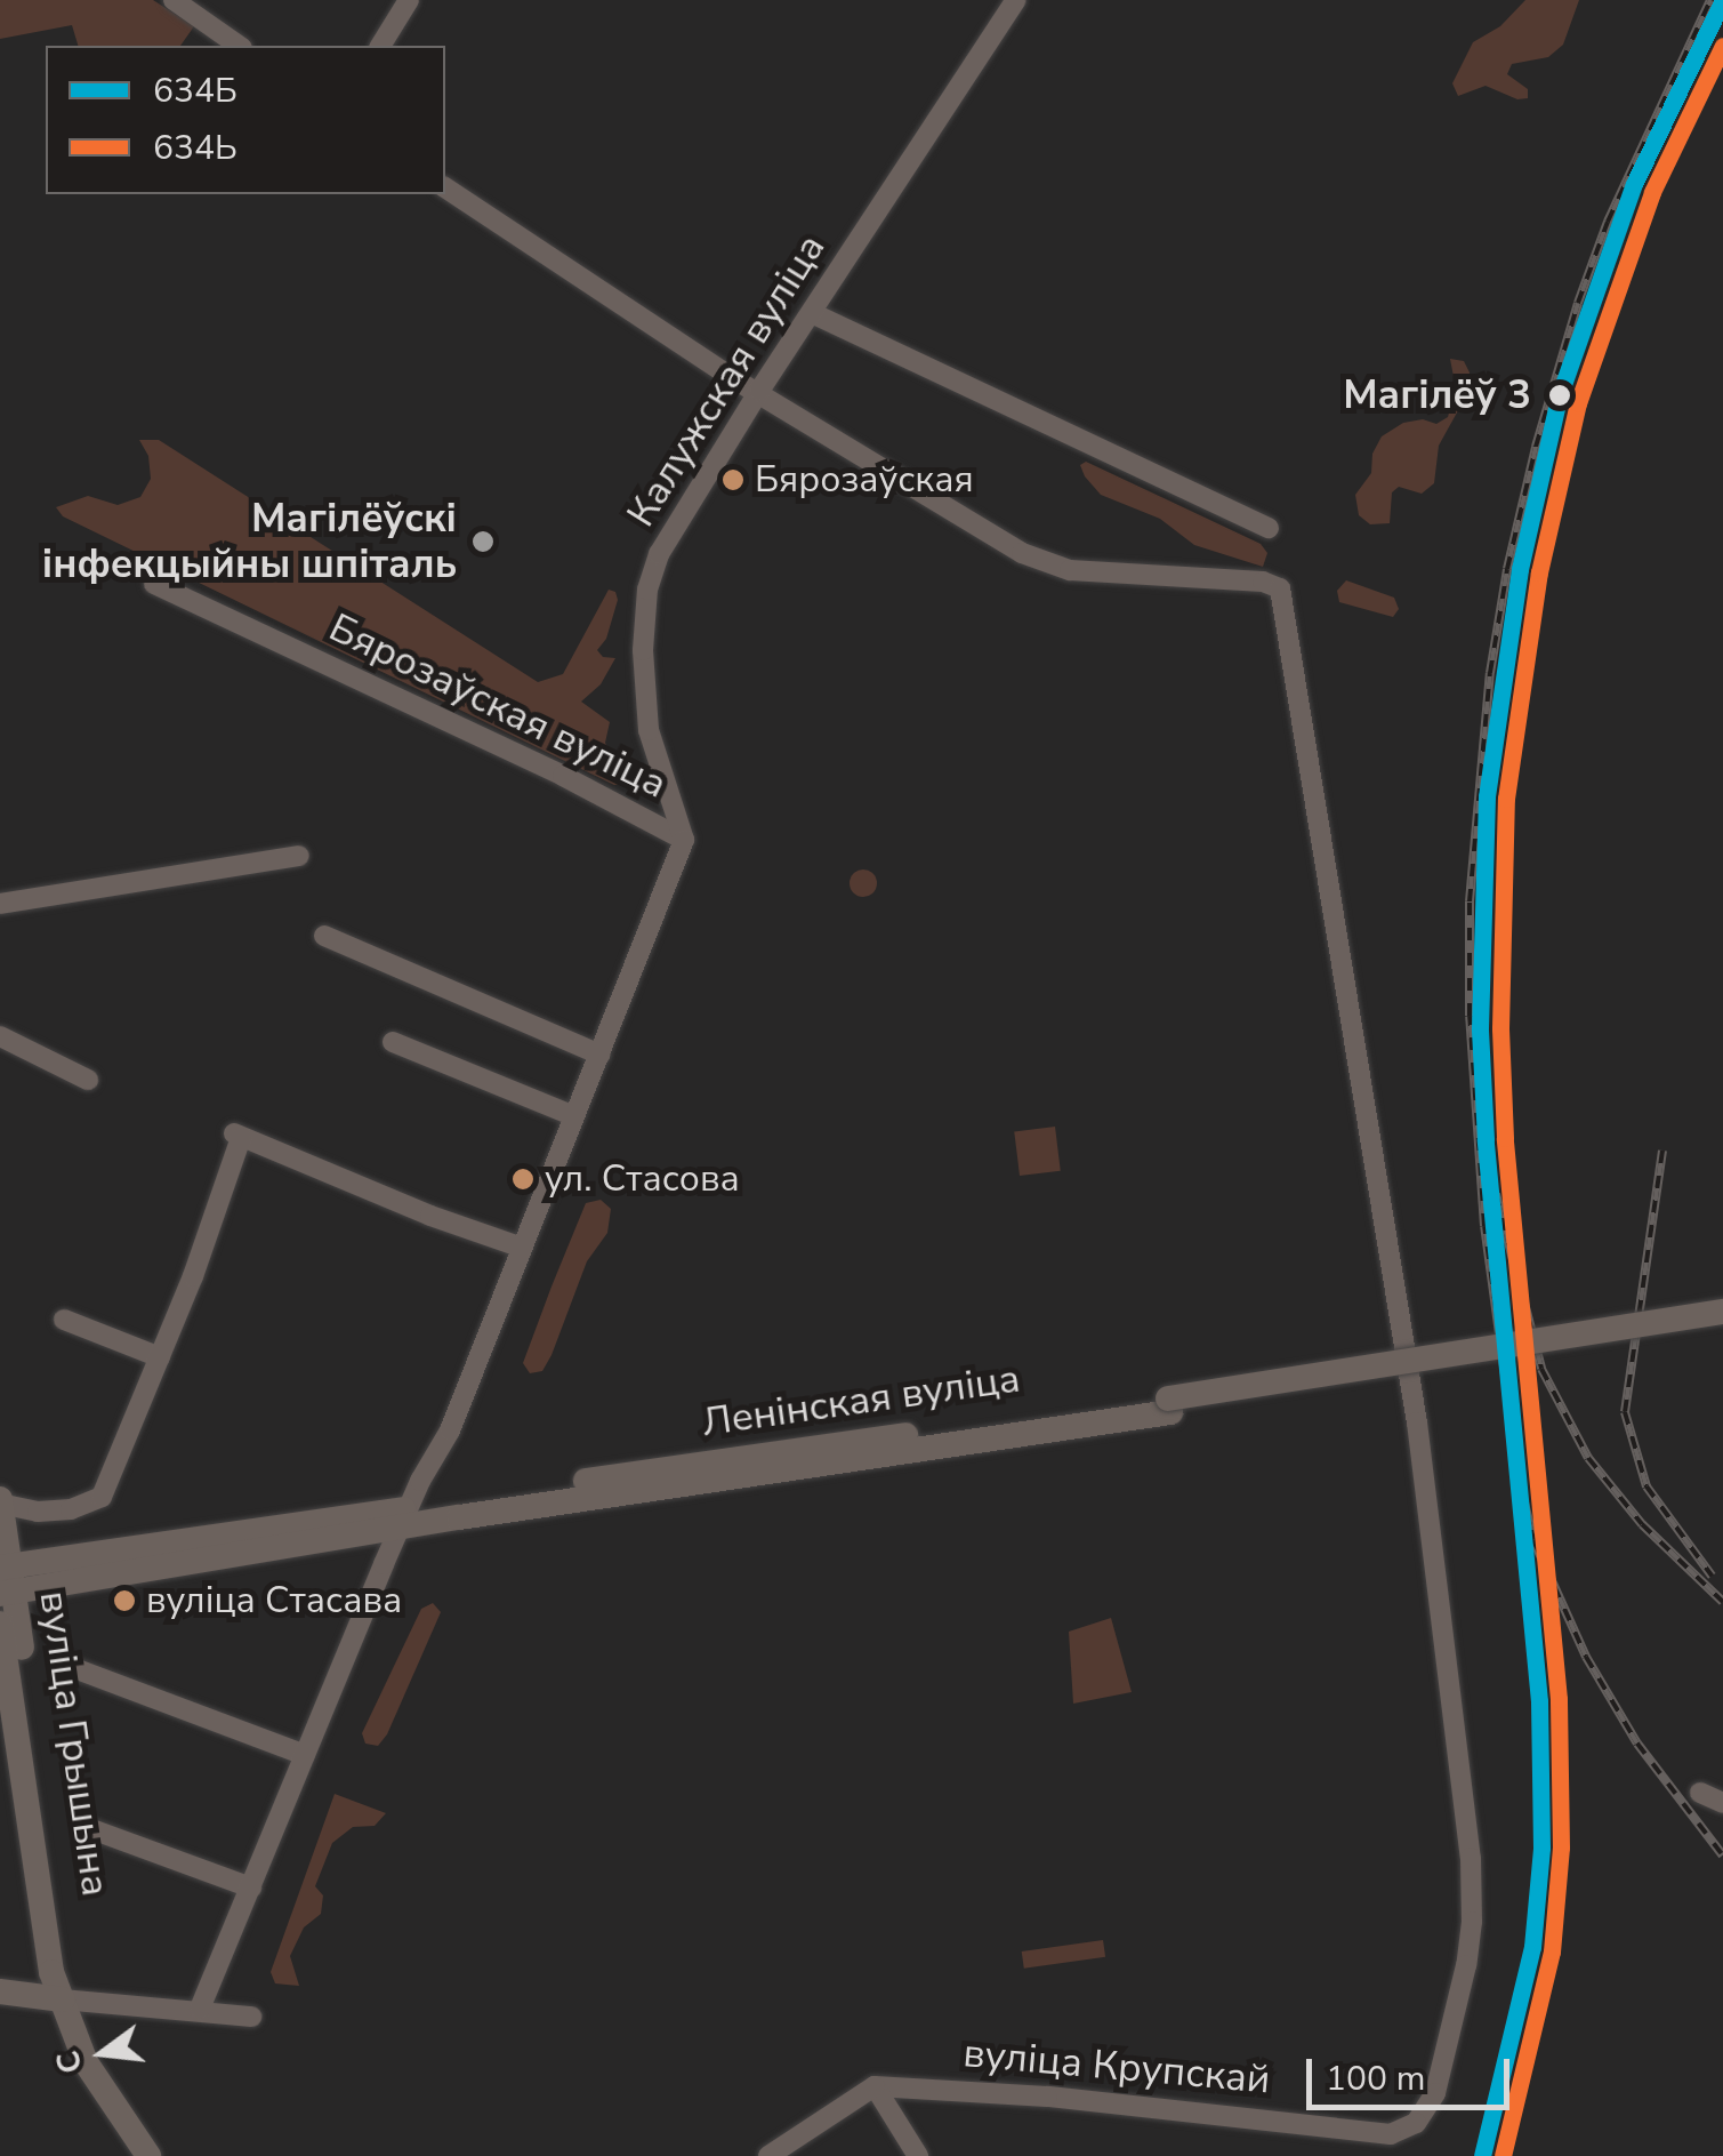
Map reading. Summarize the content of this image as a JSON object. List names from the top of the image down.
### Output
{
  "streets": {
    "main road": ["Ленінская вуліца", "вуліца Грышына"],
    "street": ["Калужская вуліца", "Бярозаўская вуліца", "вуліца Крупскай"]
  },
  "crossings": [
    ["Калужская вуліца", "Бярозаўская вуліца"],
    ["Калужская вуліца", "вуліца Крупскай"],
    ["Ленінская вуліца", "вуліца Грышына"]
  ],
  "places": [
    "Магілёў 3",
    "Бярозаўская",
    "Магілёўскі інфекцыйны шпіталь",
    "ул. Стасова",
    "вуліца Стасава"
  ],
  "lines": ["transit line 634Б", "transit line 634Ь"],
  "legend": ["634Б", "634Ь"],
  "scale_bar": "100 m",
  "north": "left"
}
